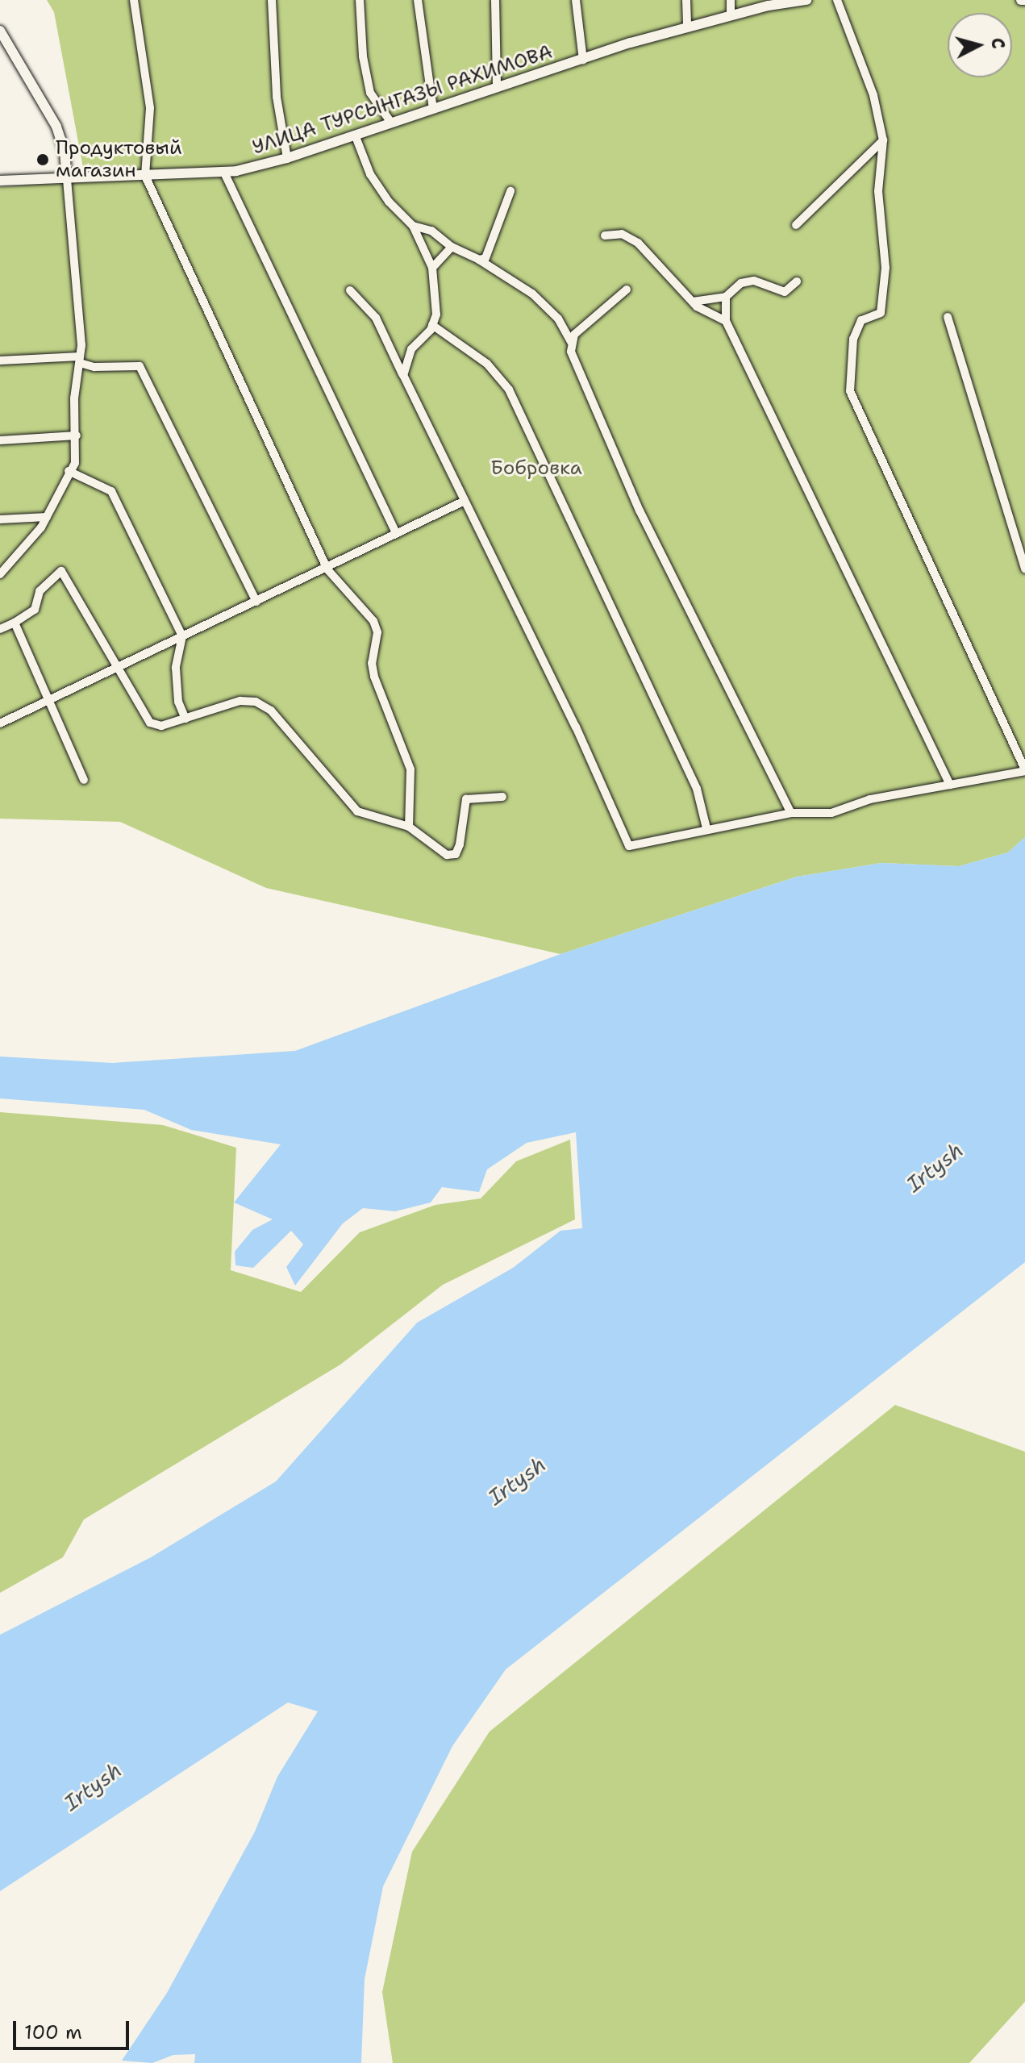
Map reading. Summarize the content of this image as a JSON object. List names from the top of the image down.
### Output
{
  "streets": {
    "street": ["УЛИЦА ТУРСЫНГАЗЫ РАХИМОВА"]
  },
  "water": ["Irtysh"],
  "parks": ["Бобровка"],
  "places": ["Продуктовый магазин"],
  "scale_bar": "100 m",
  "north": "right"
}
